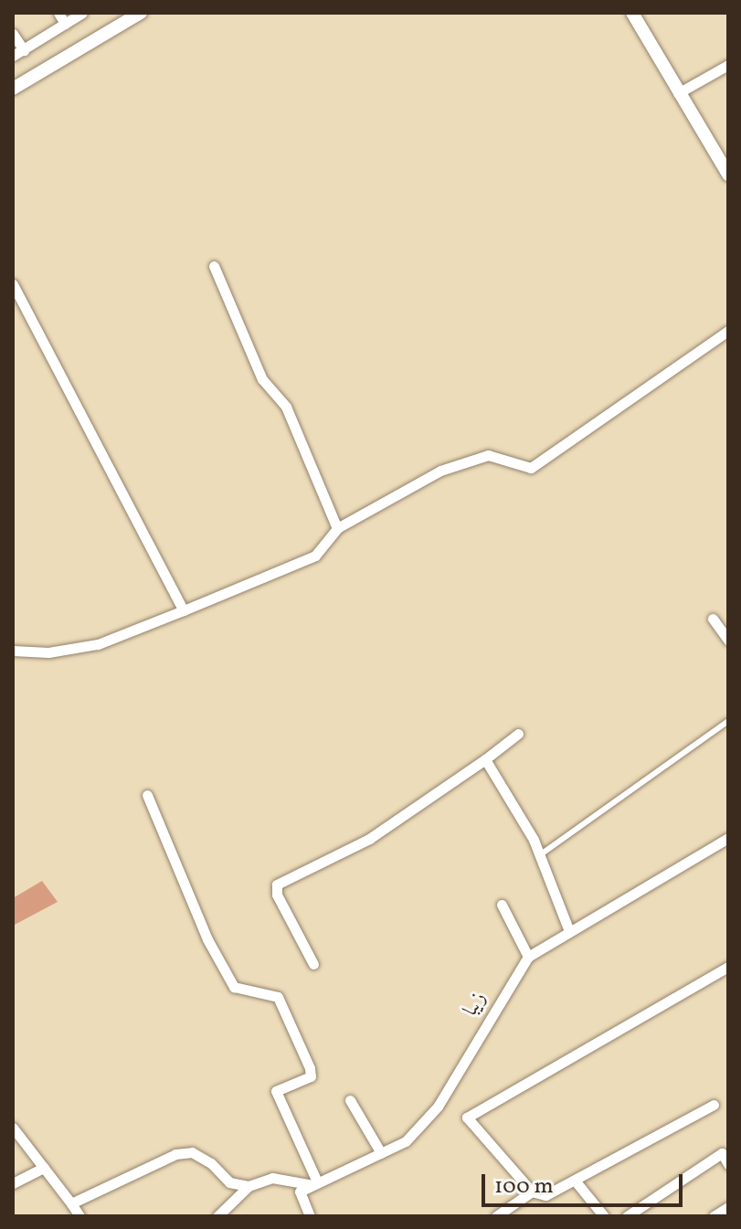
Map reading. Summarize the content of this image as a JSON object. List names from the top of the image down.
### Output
{
  "streets": {
    "street": ["زیبا"]
  },
  "scale_bar": "100 m"
}
